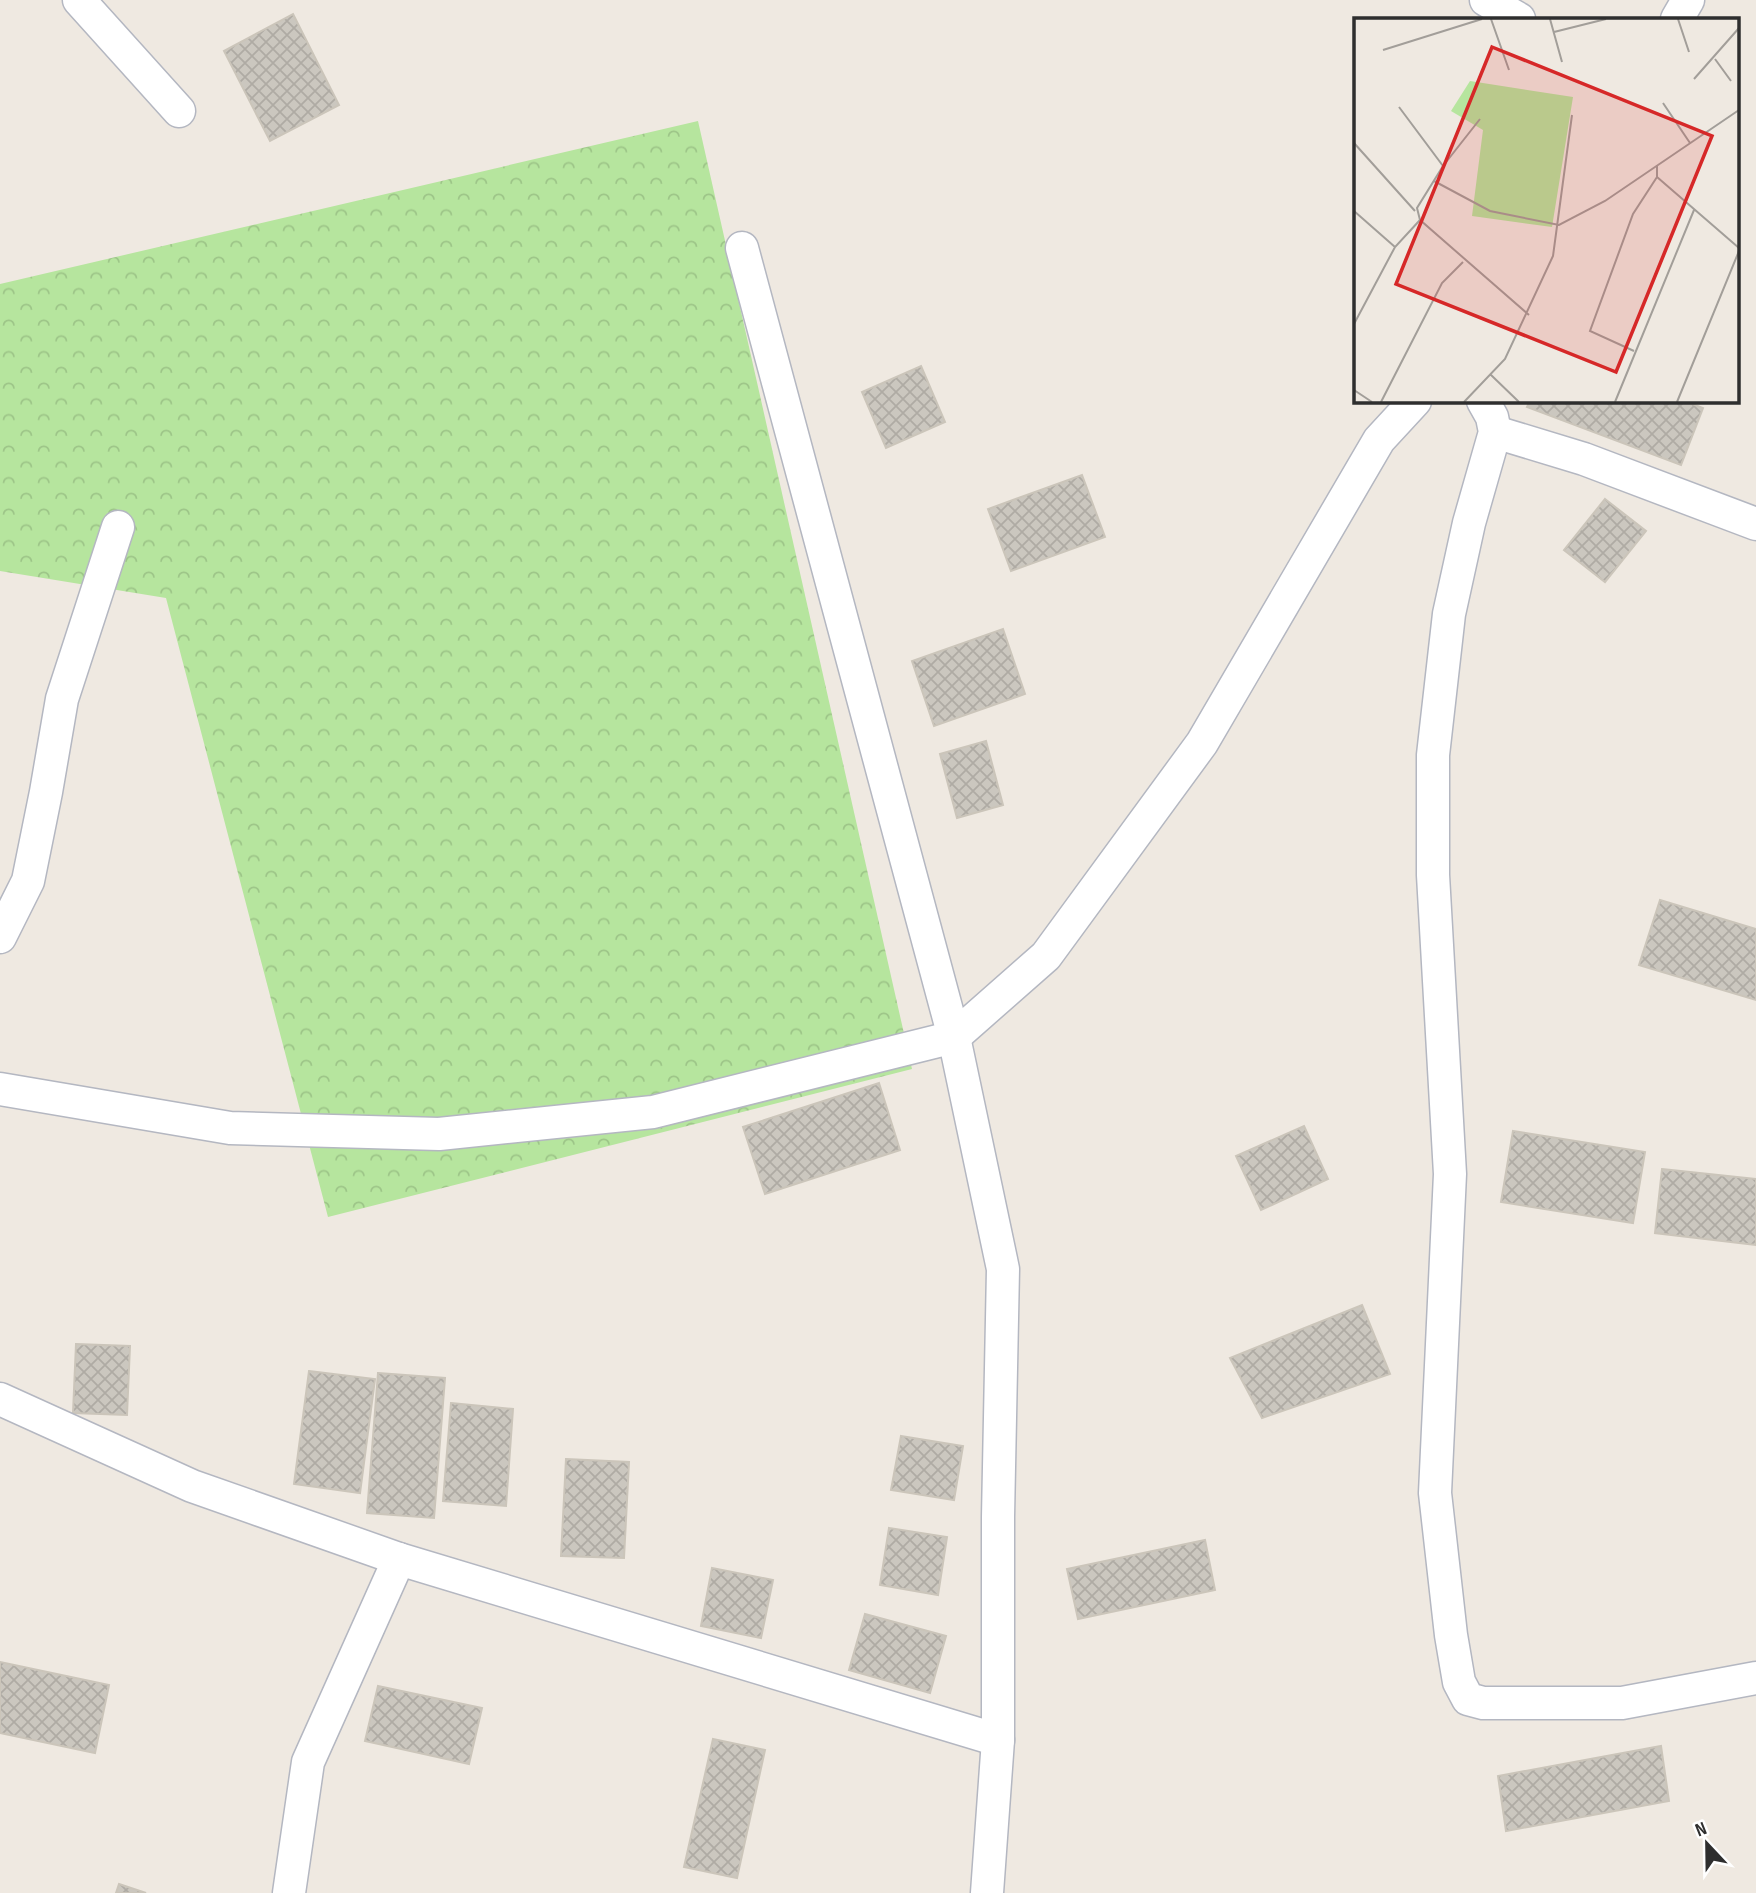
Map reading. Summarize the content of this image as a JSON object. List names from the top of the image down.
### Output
{
  "north": "top"
}
